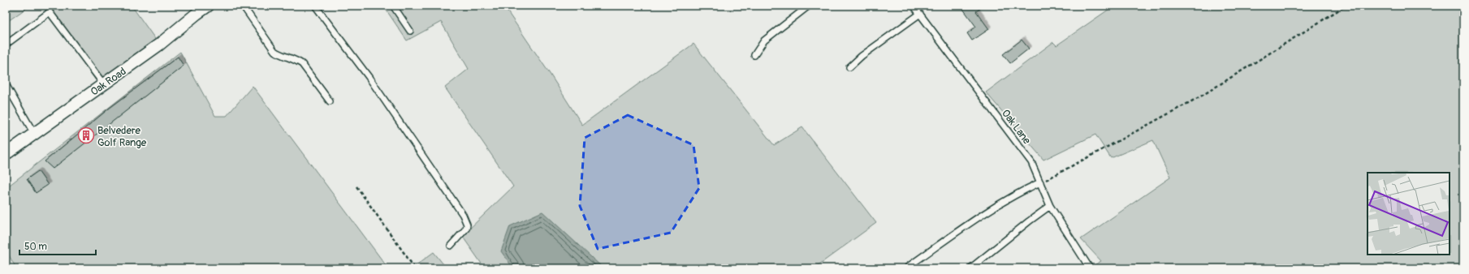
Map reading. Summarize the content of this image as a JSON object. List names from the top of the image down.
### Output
{
  "streets": {
    "street": ["Oak Road"],
    "lane": ["Oak Lane"]
  },
  "places": {
    "building": ["Belvedere Golf Range"]
  },
  "scale_bar": "50 m"
}
